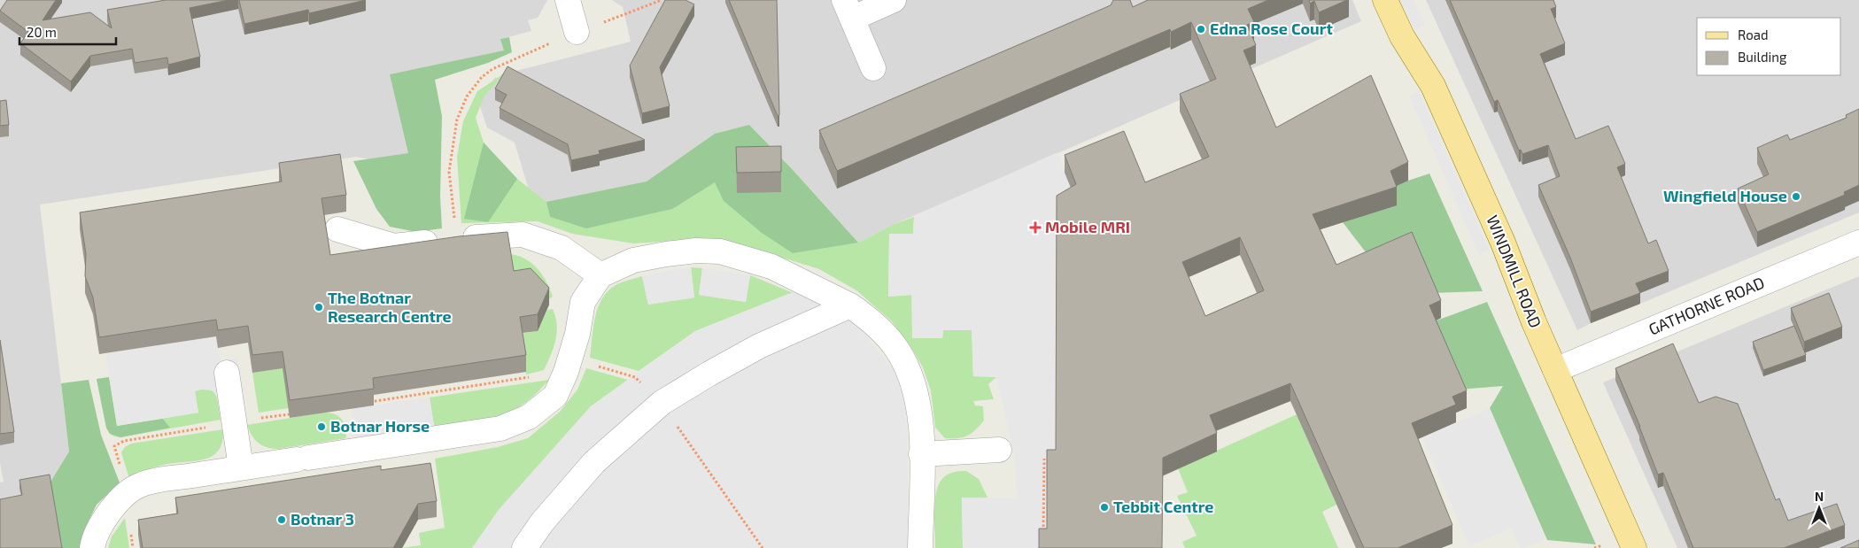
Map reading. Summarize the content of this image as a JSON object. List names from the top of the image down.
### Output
{
  "streets": {
    "main road": ["WINDMILL ROAD"],
    "street": ["GATHORNE ROAD"]
  },
  "crossings": [
    ["WINDMILL ROAD", "GATHORNE ROAD"]
  ],
  "places": {
    "other": [
      "Edna Rose Court",
      "Wingfield House",
      "The Botnar Research Centre",
      "Botnar Horse",
      "Tebbit Centre",
      "Botnar 3"
    ],
    "health": ["Mobile MRI"]
  },
  "legend": ["Road", "Building"],
  "scale_bar": "20 m",
  "north": "top"
}
